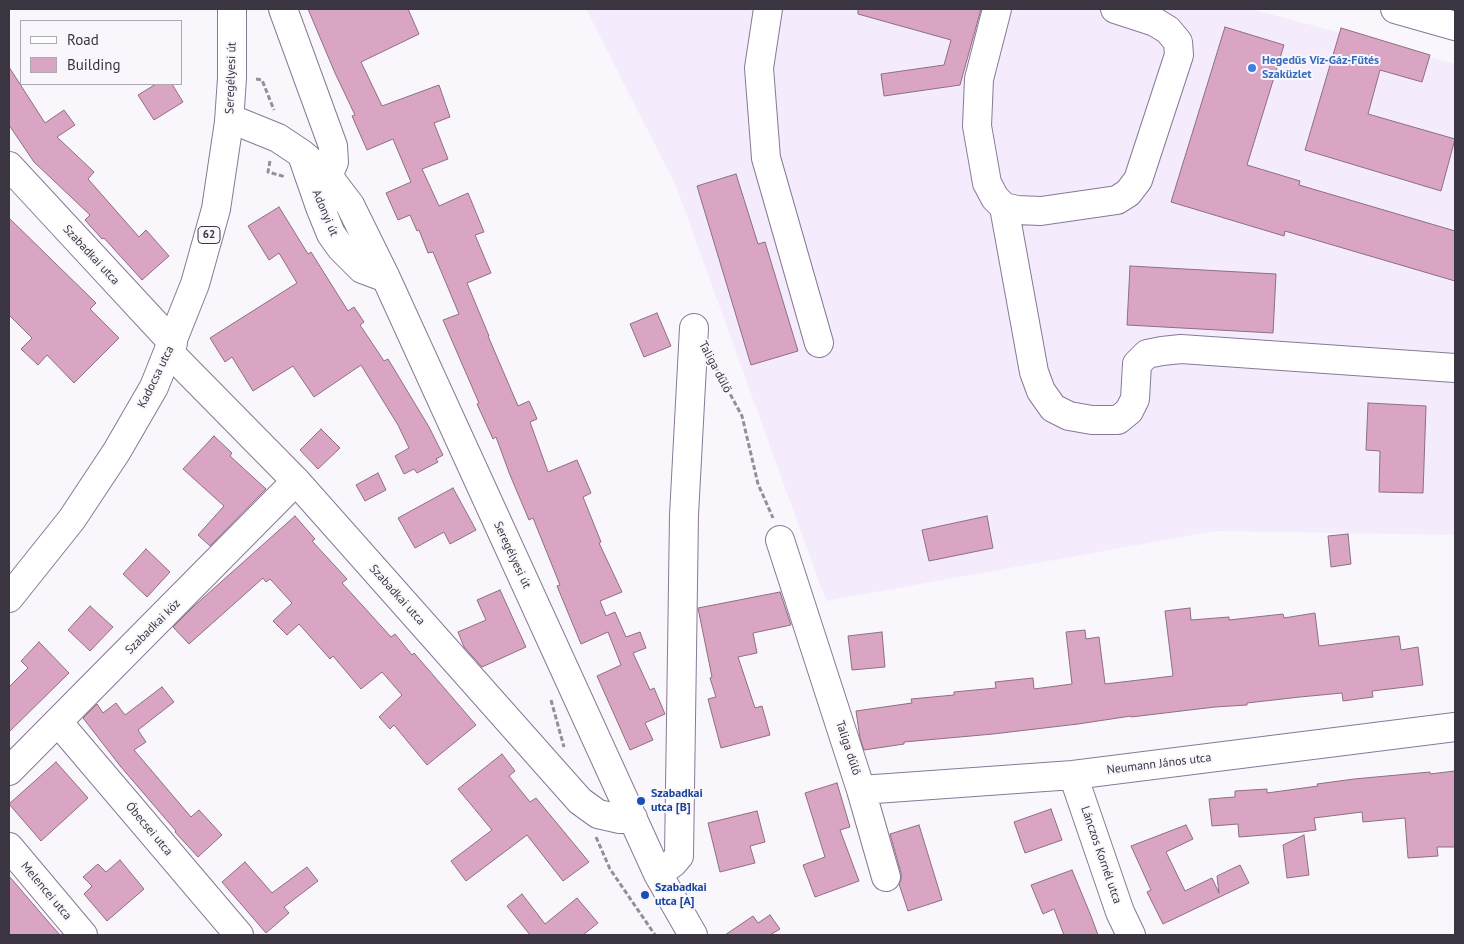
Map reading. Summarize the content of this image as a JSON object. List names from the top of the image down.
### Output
{
  "streets": {
    "street": [
      "Seregélyesi út",
      "Adonyi út",
      "62",
      "Szabadkai utca",
      "Taliga dűlő",
      "Kadocsa utca",
      "Szabadkai köz",
      "Neumann János utca",
      "Óbecsei utca",
      "Lánczos Kornél utca",
      "Melencei utca"
    ]
  },
  "crossings": [
    ["Seregélyesi út", "Adonyi út"],
    ["Seregélyesi út", "Szabadkai utca"],
    ["Seregélyesi út", "Taliga dűlő"],
    ["Seregélyesi út", "Kadocsa utca"],
    ["Szabadkai utca", "Kadocsa utca"],
    ["Szabadkai utca", "Szabadkai köz"],
    ["Taliga dűlő", "Neumann János utca"],
    ["Szabadkai köz", "Óbecsei utca"],
    ["Neumann János utca", "Lánczos Kornél utca"]
  ],
  "places": ["Hegedűs Víz-Gáz-Fűtés Szaküzlet", "Szabadkai utca [B]", "Szabadkai utca [A]"],
  "legend": ["Road", "Building"]
}
